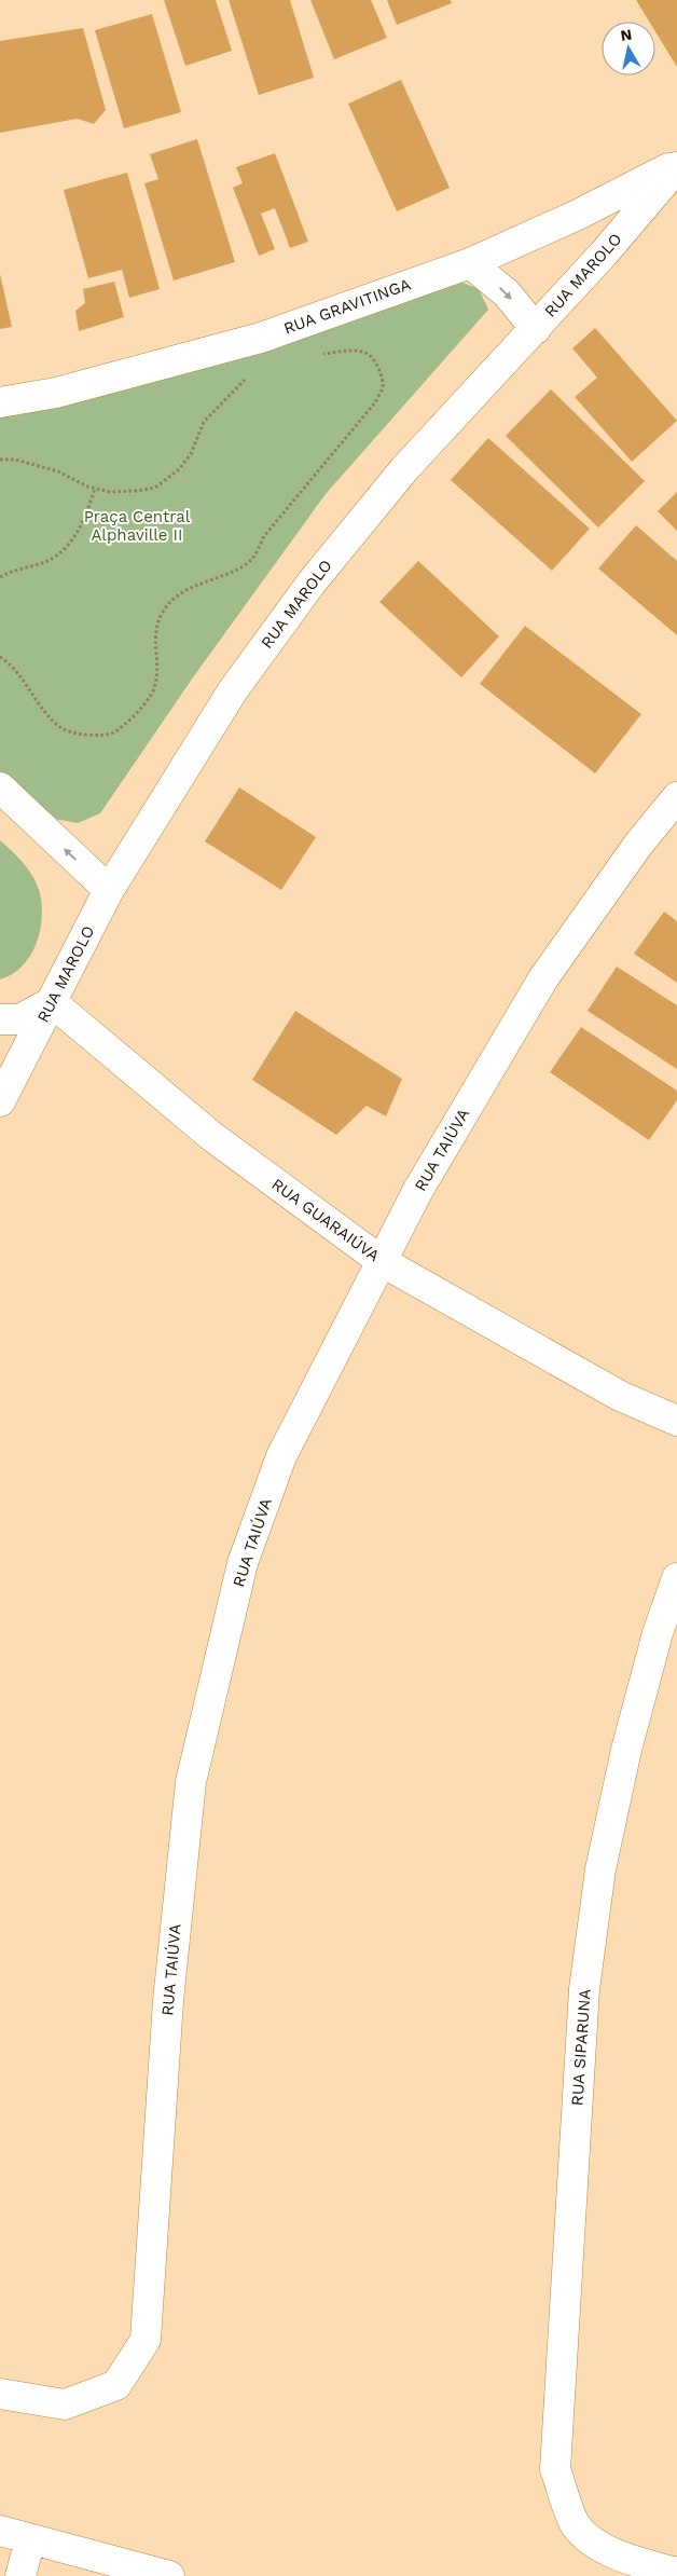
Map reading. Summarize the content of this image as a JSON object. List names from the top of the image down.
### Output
{
  "streets": {
    "street": [
      "RUA MAROLO",
      "RUA GRAVITINGA",
      "RUA TAIÚVA",
      "RUA GUARAIÚVA",
      "RUA SIPARUNA"
    ]
  },
  "crossings": [
    ["RUA MAROLO", "RUA GRAVITINGA"],
    ["RUA MAROLO", "RUA GUARAIÚVA"],
    ["RUA TAIÚVA", "RUA GUARAIÚVA"]
  ],
  "parks": ["Praça Central Alphaville II"],
  "north": "top"
}
